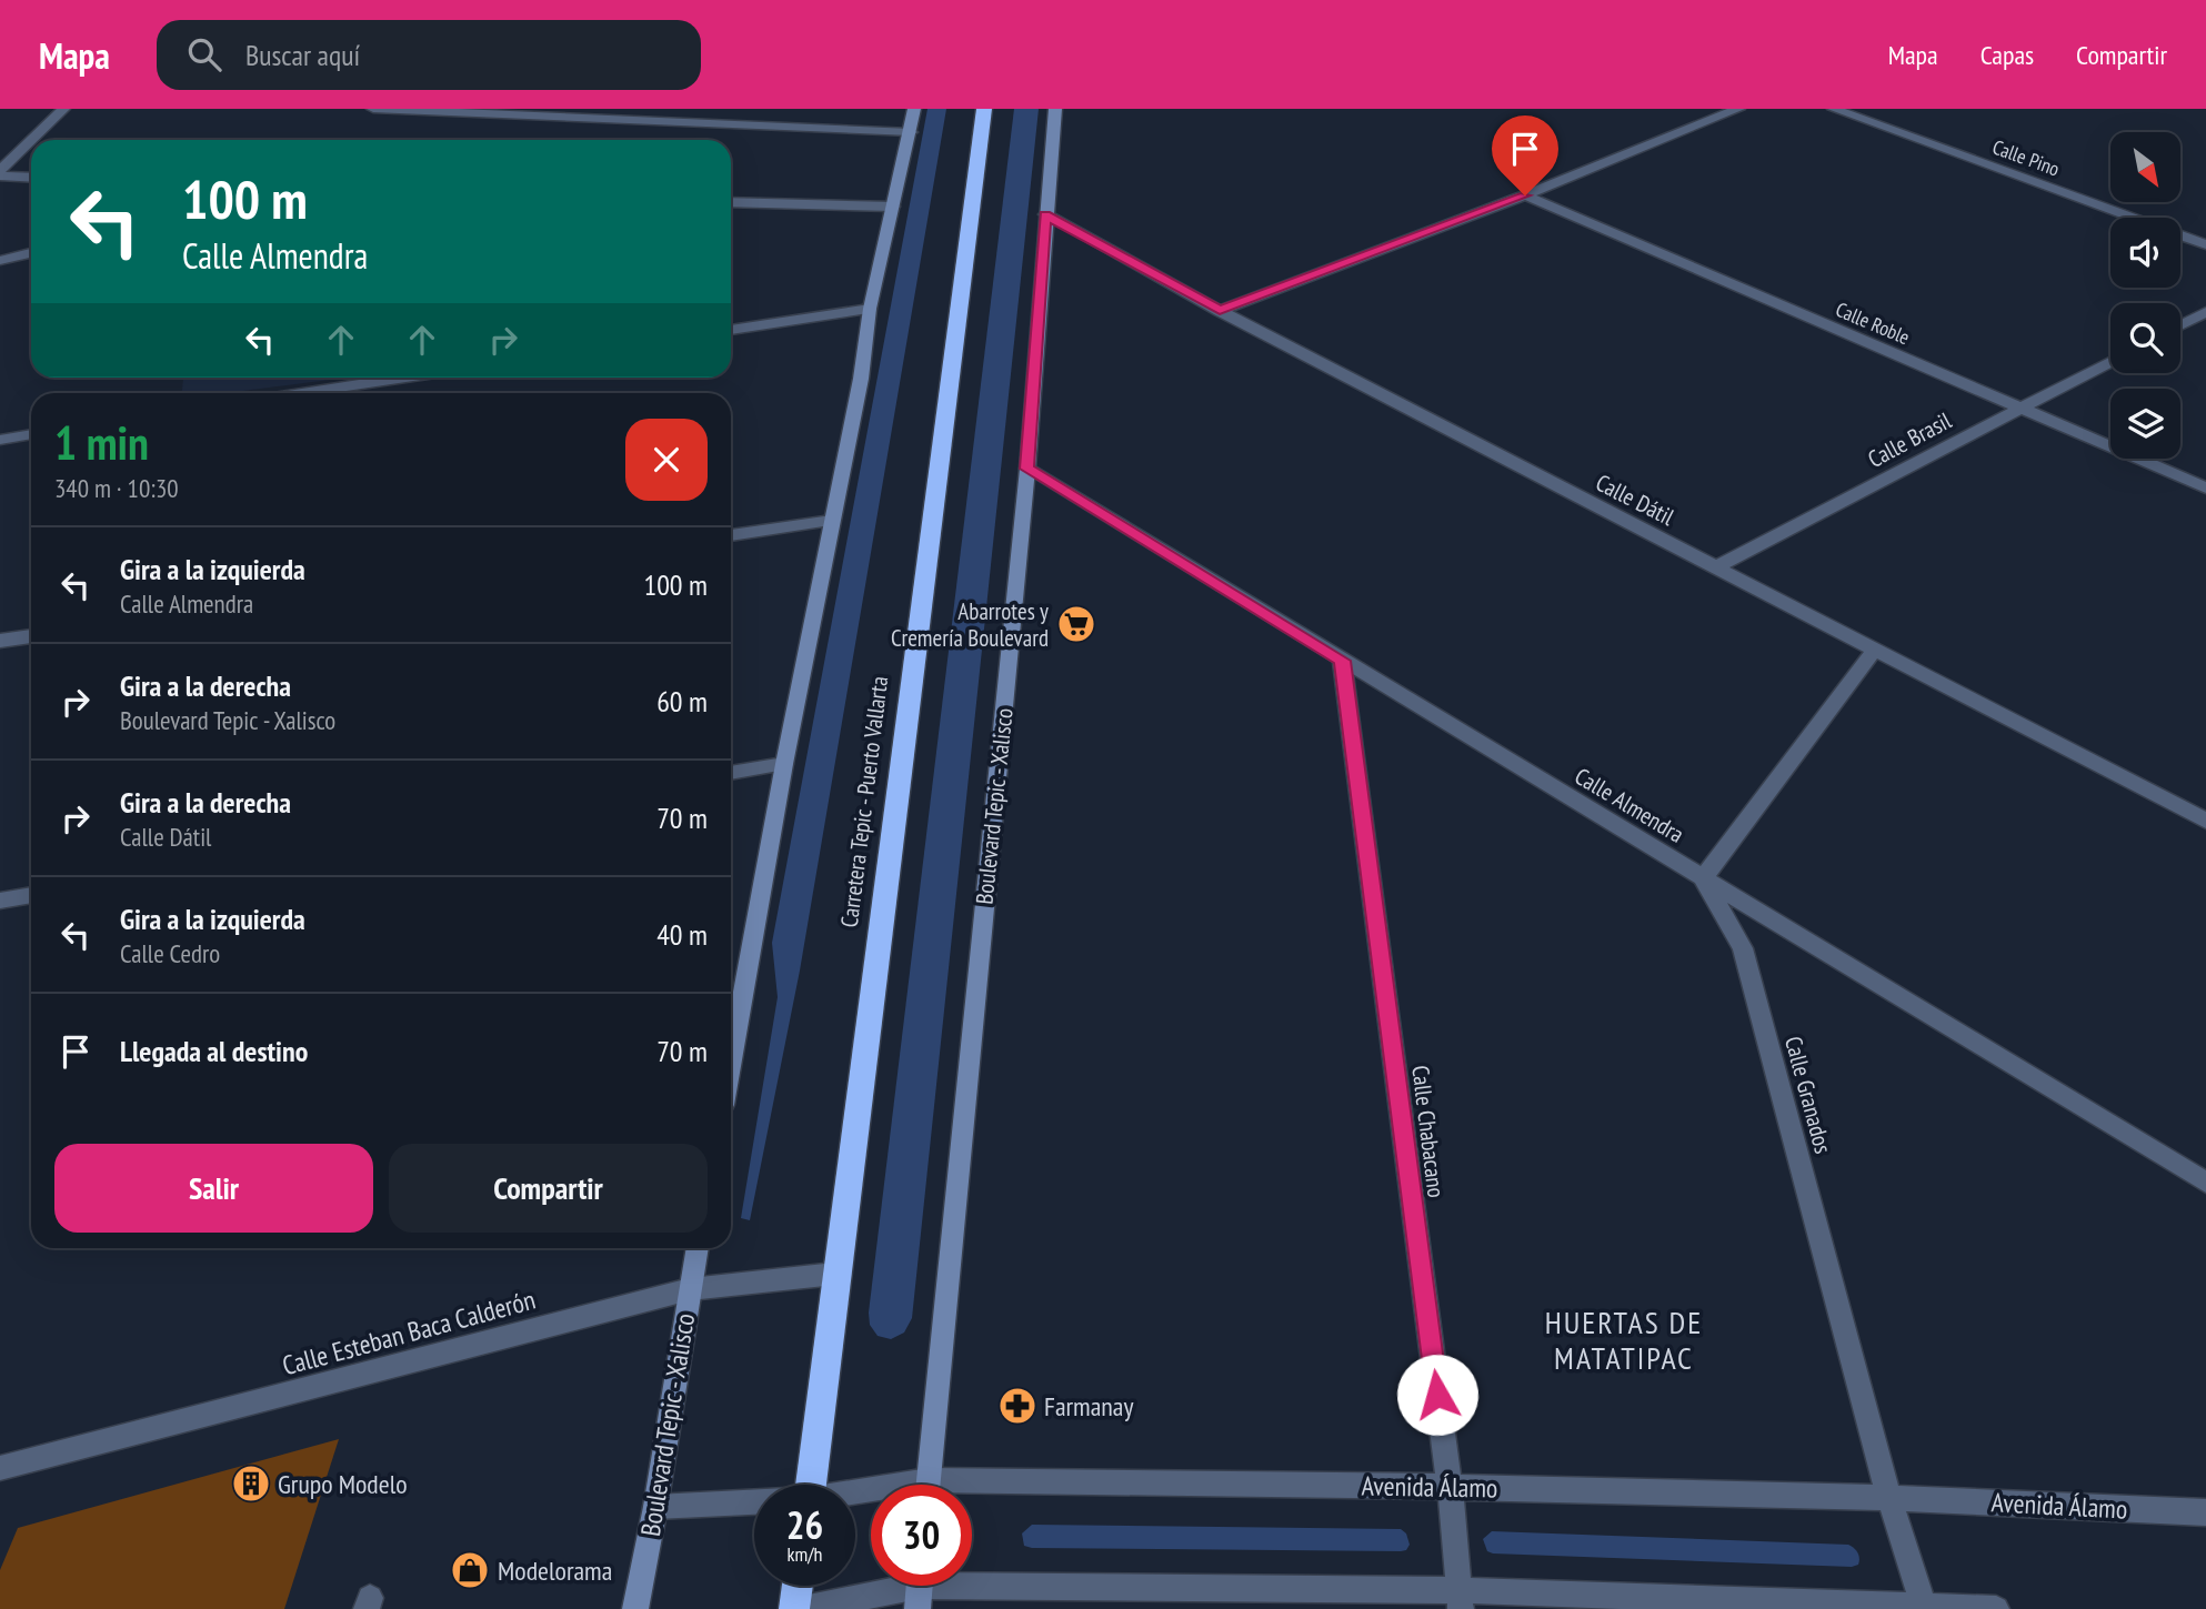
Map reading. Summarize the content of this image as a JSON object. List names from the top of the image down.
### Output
{
  "streets": {
    "highway": ["Carretera Tepic - Puerto Vallarta"],
    "main road": ["Boulevard Tepic - Xalisco"],
    "street": [
      "Calle Pino",
      "Calle Roble",
      "Calle Brasil",
      "Calle Dátil",
      "Calle Almendra",
      "Calle Granados",
      "Calle Chabacano",
      "Calle Esteban Baca Calderón",
      "Avenida Álamo"
    ]
  },
  "crossings": [
    ["Calle Roble", "Calle Brasil"],
    ["Calle Brasil", "Calle Dátil"],
    ["Calle Dátil", "Boulevard Tepic - Xalisco"],
    ["Carretera Tepic - Puerto Vallarta", "Calle Esteban Baca Calderón"],
    ["Calle Almendra", "Boulevard Tepic - Xalisco"],
    ["Calle Almendra", "Calle Granados"],
    ["Calle Almendra", "Calle Chabacano"],
    ["Boulevard Tepic - Xalisco", "Calle Esteban Baca Calderón"],
    ["Boulevard Tepic - Xalisco", "Avenida Álamo"],
    ["Calle Granados", "Avenida Álamo"],
    ["Calle Chabacano", "Avenida Álamo"]
  ],
  "districts": ["HUERTAS DE MATATIPAC"],
  "places": {
    "supermarket": ["Abarrotes y Cremería Boulevard"],
    "pharmacy": ["Farmanay"],
    "building": ["Grupo Modelo"],
    "shop": ["Modelorama"]
  },
  "north": "bottom right",
  "page": {
    "header": "Mapa",
    "search": "Buscar aquí",
    "nav": ["Mapa", "Capas", "Compartir"],
    "turn": ["100 m", "Calle Almendra"],
    "heading": ["1 min", "340 m · 10:30"],
    "list": [
      {
        "name": "Gira a la izquierda",
        "note": "Calle Almendra",
        "value": "100 m"
      },
      {
        "name": "Gira a la derecha",
        "note": "Boulevard Tepic - Xalisco",
        "value": "60 m"
      },
      {
        "name": "Gira a la derecha",
        "note": "Calle Dátil",
        "value": "70 m"
      },
      {
        "name": "Gira a la izquierda",
        "note": "Calle Cedro",
        "value": "40 m"
      },
      {
        "name": "Llegada al destino",
        "value": "70 m"
      }
    ],
    "buttons": ["Salir", "Compartir"],
    "speed": "26 km/h",
    "limit": "30"
  }
}
